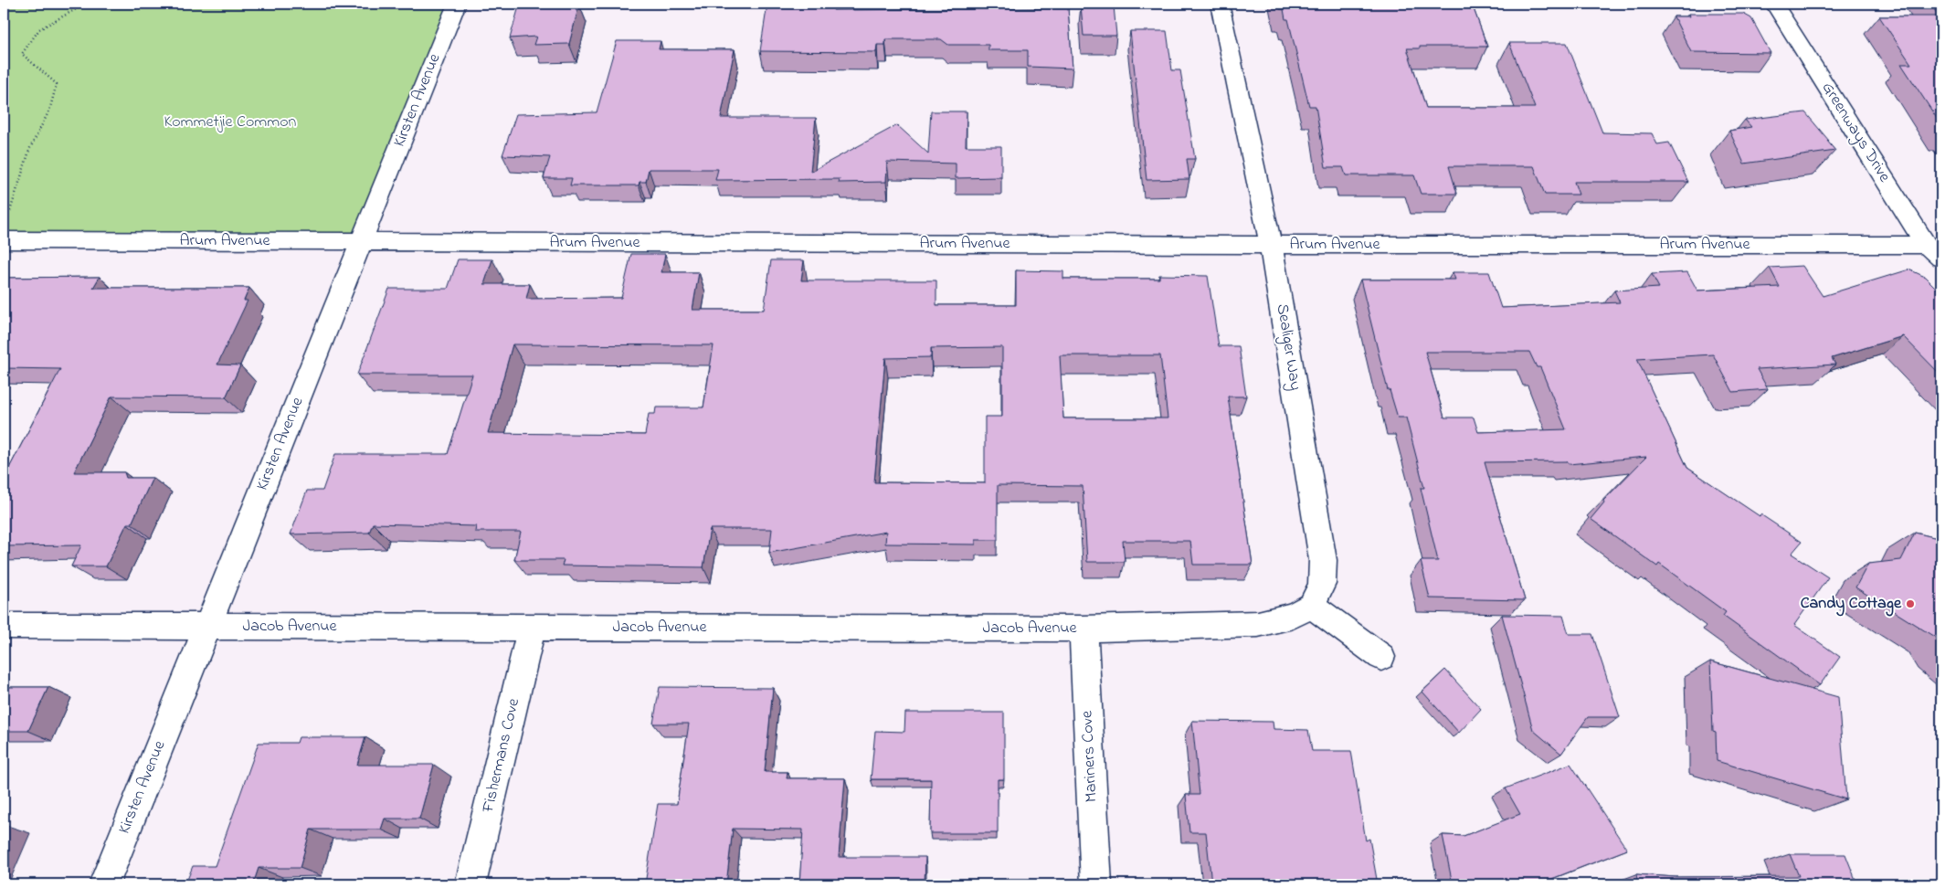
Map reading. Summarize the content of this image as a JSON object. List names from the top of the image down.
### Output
{
  "streets": {
    "street": [
      "Kirsten Avenue",
      "Greenways Drive",
      "Arum Avenue",
      "Sealiger Way",
      "Jacob Avenue",
      "Fishermans Cove",
      "Mariners Cove"
    ]
  },
  "crossings": [
    ["Kirsten Avenue", "Arum Avenue"],
    ["Kirsten Avenue", "Jacob Avenue"],
    ["Greenways Drive", "Arum Avenue"],
    ["Arum Avenue", "Sealiger Way"],
    ["Sealiger Way", "Jacob Avenue"],
    ["Jacob Avenue", "Fishermans Cove"],
    ["Jacob Avenue", "Mariners Cove"]
  ],
  "parks": ["Kommetjie Common"],
  "places": ["Candy Cottage"]
}
